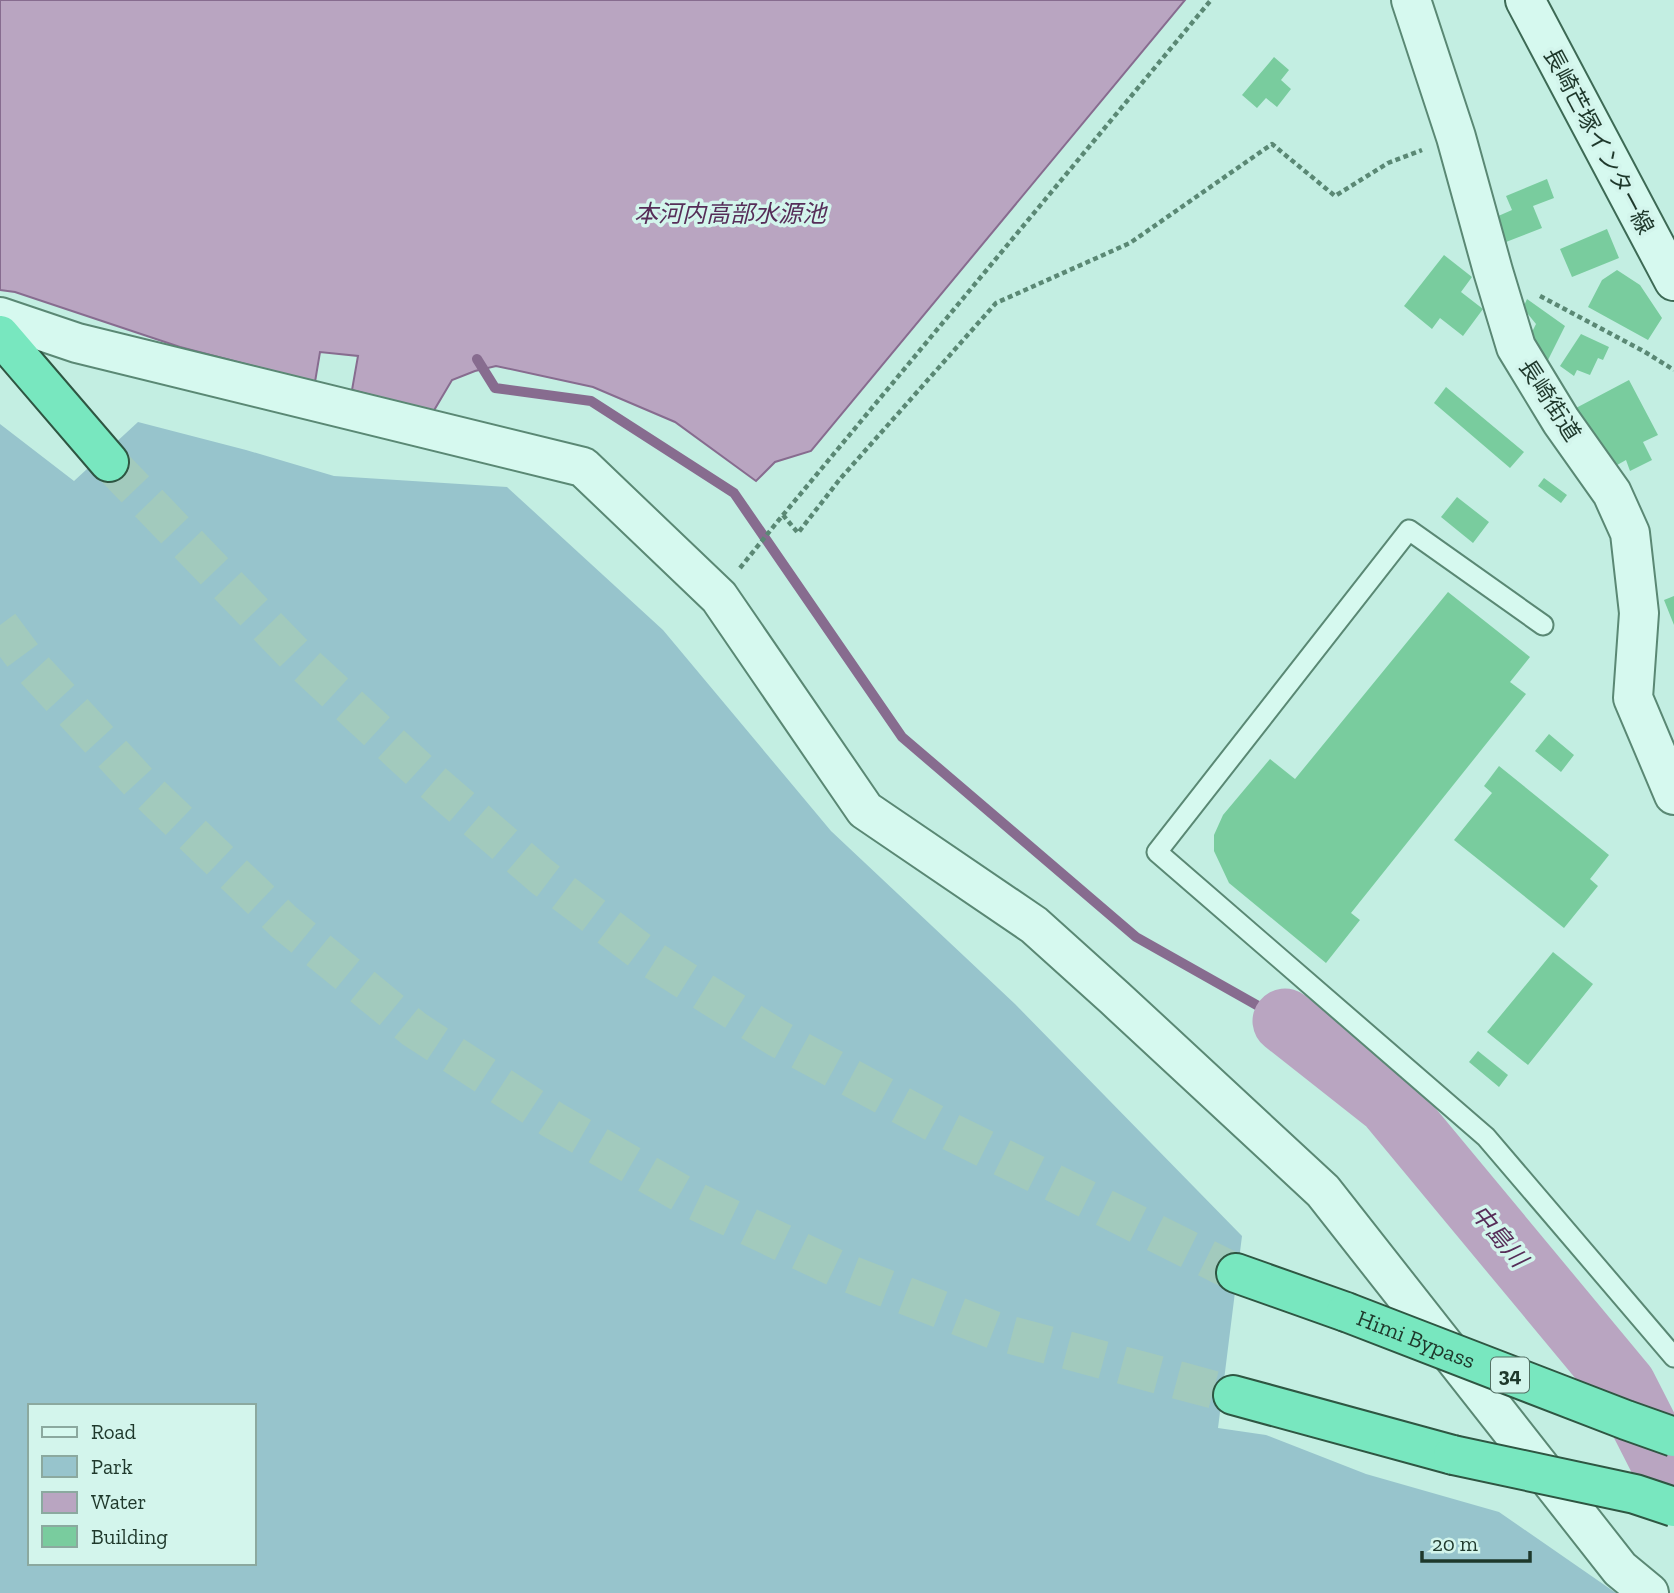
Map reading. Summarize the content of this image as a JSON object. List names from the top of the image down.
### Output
{
  "streets": {
    "highway": ["Himi Bypass", "34"],
    "street": ["長崎芒塚インター線", "長崎街道"]
  },
  "water": ["本河内高部水源池", "中島川"],
  "legend": [
    "Road",
    "Park",
    "Water",
    "Building"
  ],
  "scale_bar": "20 m"
}
